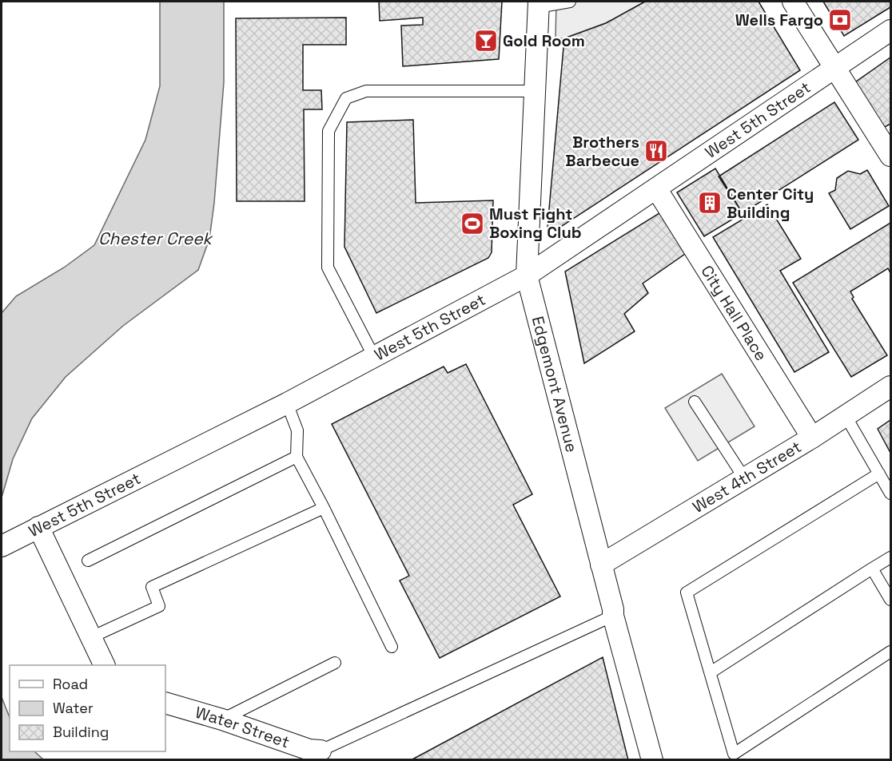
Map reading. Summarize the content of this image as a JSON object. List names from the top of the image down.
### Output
{
  "streets": {
    "street": [
      "West 5th Street",
      "City Hall Place",
      "Edgemont Avenue",
      "West 4th Street",
      "Water Street"
    ]
  },
  "crossings": [
    ["West 5th Street", "City Hall Place"],
    ["West 5th Street", "Edgemont Avenue"],
    ["City Hall Place", "West 4th Street"],
    ["Edgemont Avenue", "West 4th Street"]
  ],
  "water": ["Chester Creek"],
  "places": {
    "bank": ["Wells Fargo"],
    "bar": ["Gold Room"],
    "restaurant": ["Brothers Barbecue"],
    "building": ["Center City Building"],
    "sports": ["Must Fight Boxing Club"]
  },
  "legend": ["Road", "Water", "Building"]
}
